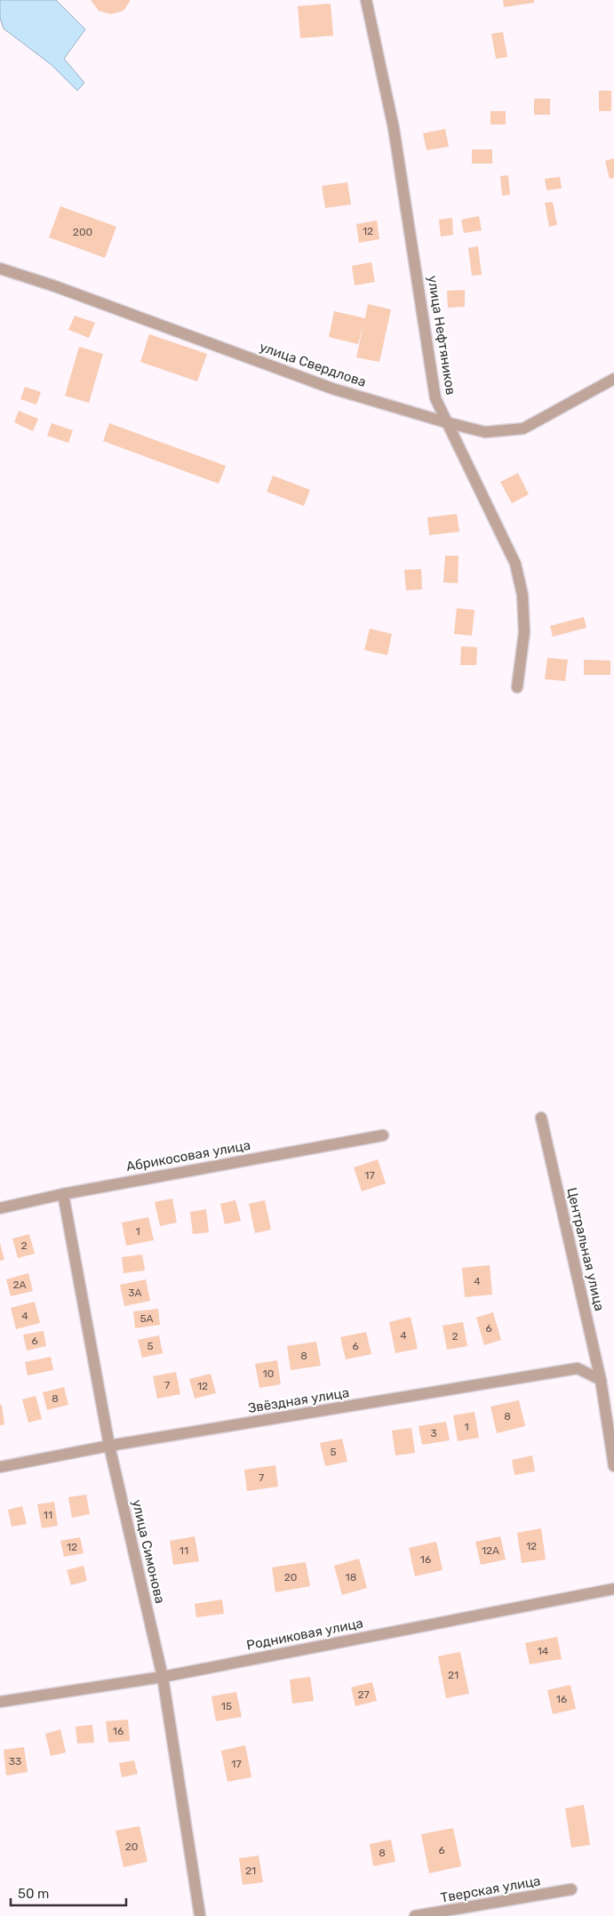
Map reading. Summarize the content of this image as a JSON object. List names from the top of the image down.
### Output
{
  "streets": {
    "street": [
      "улица Нефтяников",
      "улица Свердлова",
      "Абрикосовая улица",
      "Центральная улица",
      "Звёздная улица",
      "улица Симонова",
      "Родниковая улица",
      "Тверская улица"
    ]
  },
  "crossings": [
    ["улица Нефтяников", "улица Свердлова"],
    ["Абрикосовая улица", "улица Симонова"],
    ["Центральная улица", "Звёздная улица"],
    ["Звёздная улица", "улица Симонова"],
    ["улица Симонова", "Родниковая улица"]
  ],
  "house_numbers": [
    "12",
    "200",
    "17",
    "1",
    "2",
    "4",
    "2А",
    "3А",
    "4",
    "5А",
    "6",
    "4",
    "2",
    "6",
    "5",
    "6",
    "8",
    "10",
    "7",
    "12",
    "8",
    "8",
    "1",
    "3",
    "5",
    "7",
    "11",
    "12",
    "12",
    "11",
    "12А",
    "16",
    "20",
    "18",
    "14",
    "21",
    "27",
    "16",
    "15",
    "16",
    "33",
    "17",
    "20",
    "6",
    "8",
    "21"
  ],
  "scale_bar": "50 m"
}
